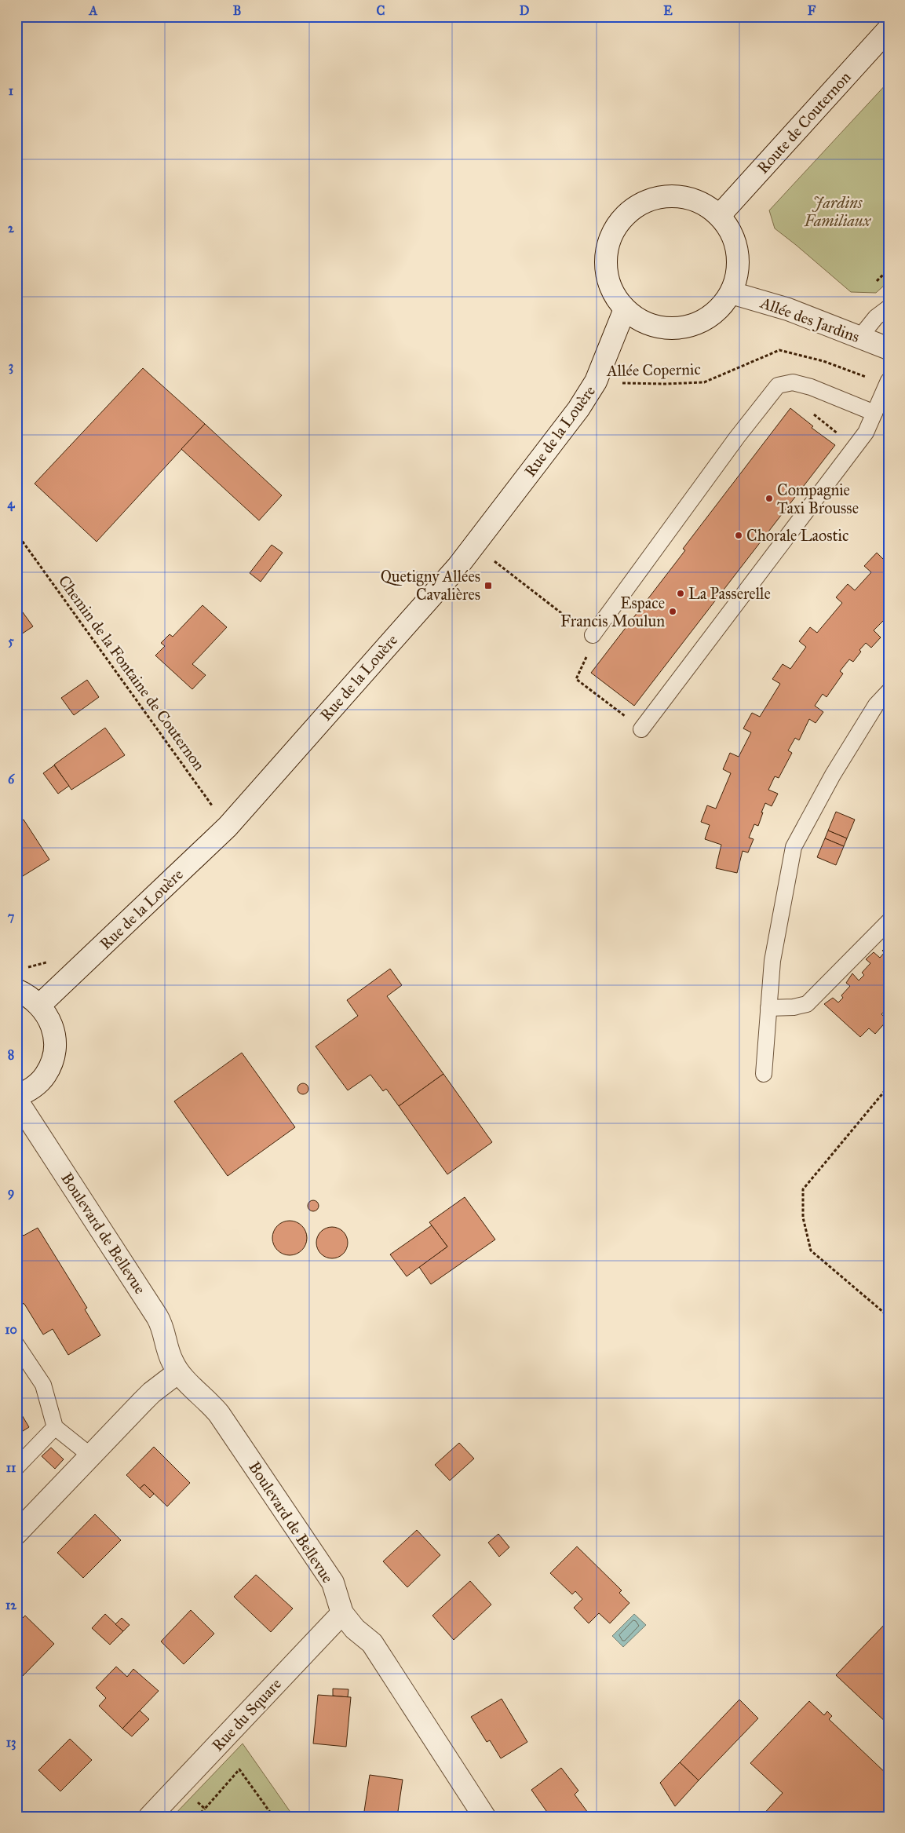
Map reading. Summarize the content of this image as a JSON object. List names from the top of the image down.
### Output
{
  "streets": {
    "main road": [
      "Route de Couternon",
      "Allée des Jardins",
      "Rue de la Louère",
      "Boulevard de Bellevue",
      "Rue du Square"
    ],
    "path": ["Allée Copernic", "Chemin de la Fontaine de Couternon"]
  },
  "crossings": [
    ["Route de Couternon", "Allée des Jardins"],
    ["Route de Couternon", "Rue de la Louère"],
    ["Allée des Jardins", "Rue de la Louère"],
    ["Allée Copernic", "Rue de la Louère"],
    ["Rue de la Louère", "Chemin de la Fontaine de Couternon"],
    ["Boulevard de Bellevue", "Rue du Square"]
  ],
  "parks": ["Jardins Familiaux"],
  "places": {
    "other": [
      "Compagnie Taxi Brousse",
      "Chorale Laostic",
      "La Passerelle",
      "Espace Francis Moulun"
    ],
    "transit": ["Quetigny Allées Cavalières"]
  },
  "grid": {
    "columns": [
      "A",
      "B",
      "C",
      "D",
      "E",
      "F"
    ],
    "rows": [
      "1",
      "2",
      "3",
      "4",
      "5",
      "6",
      "7",
      "8",
      "9",
      "10",
      "11",
      "12",
      "13"
    ]
  }
}
